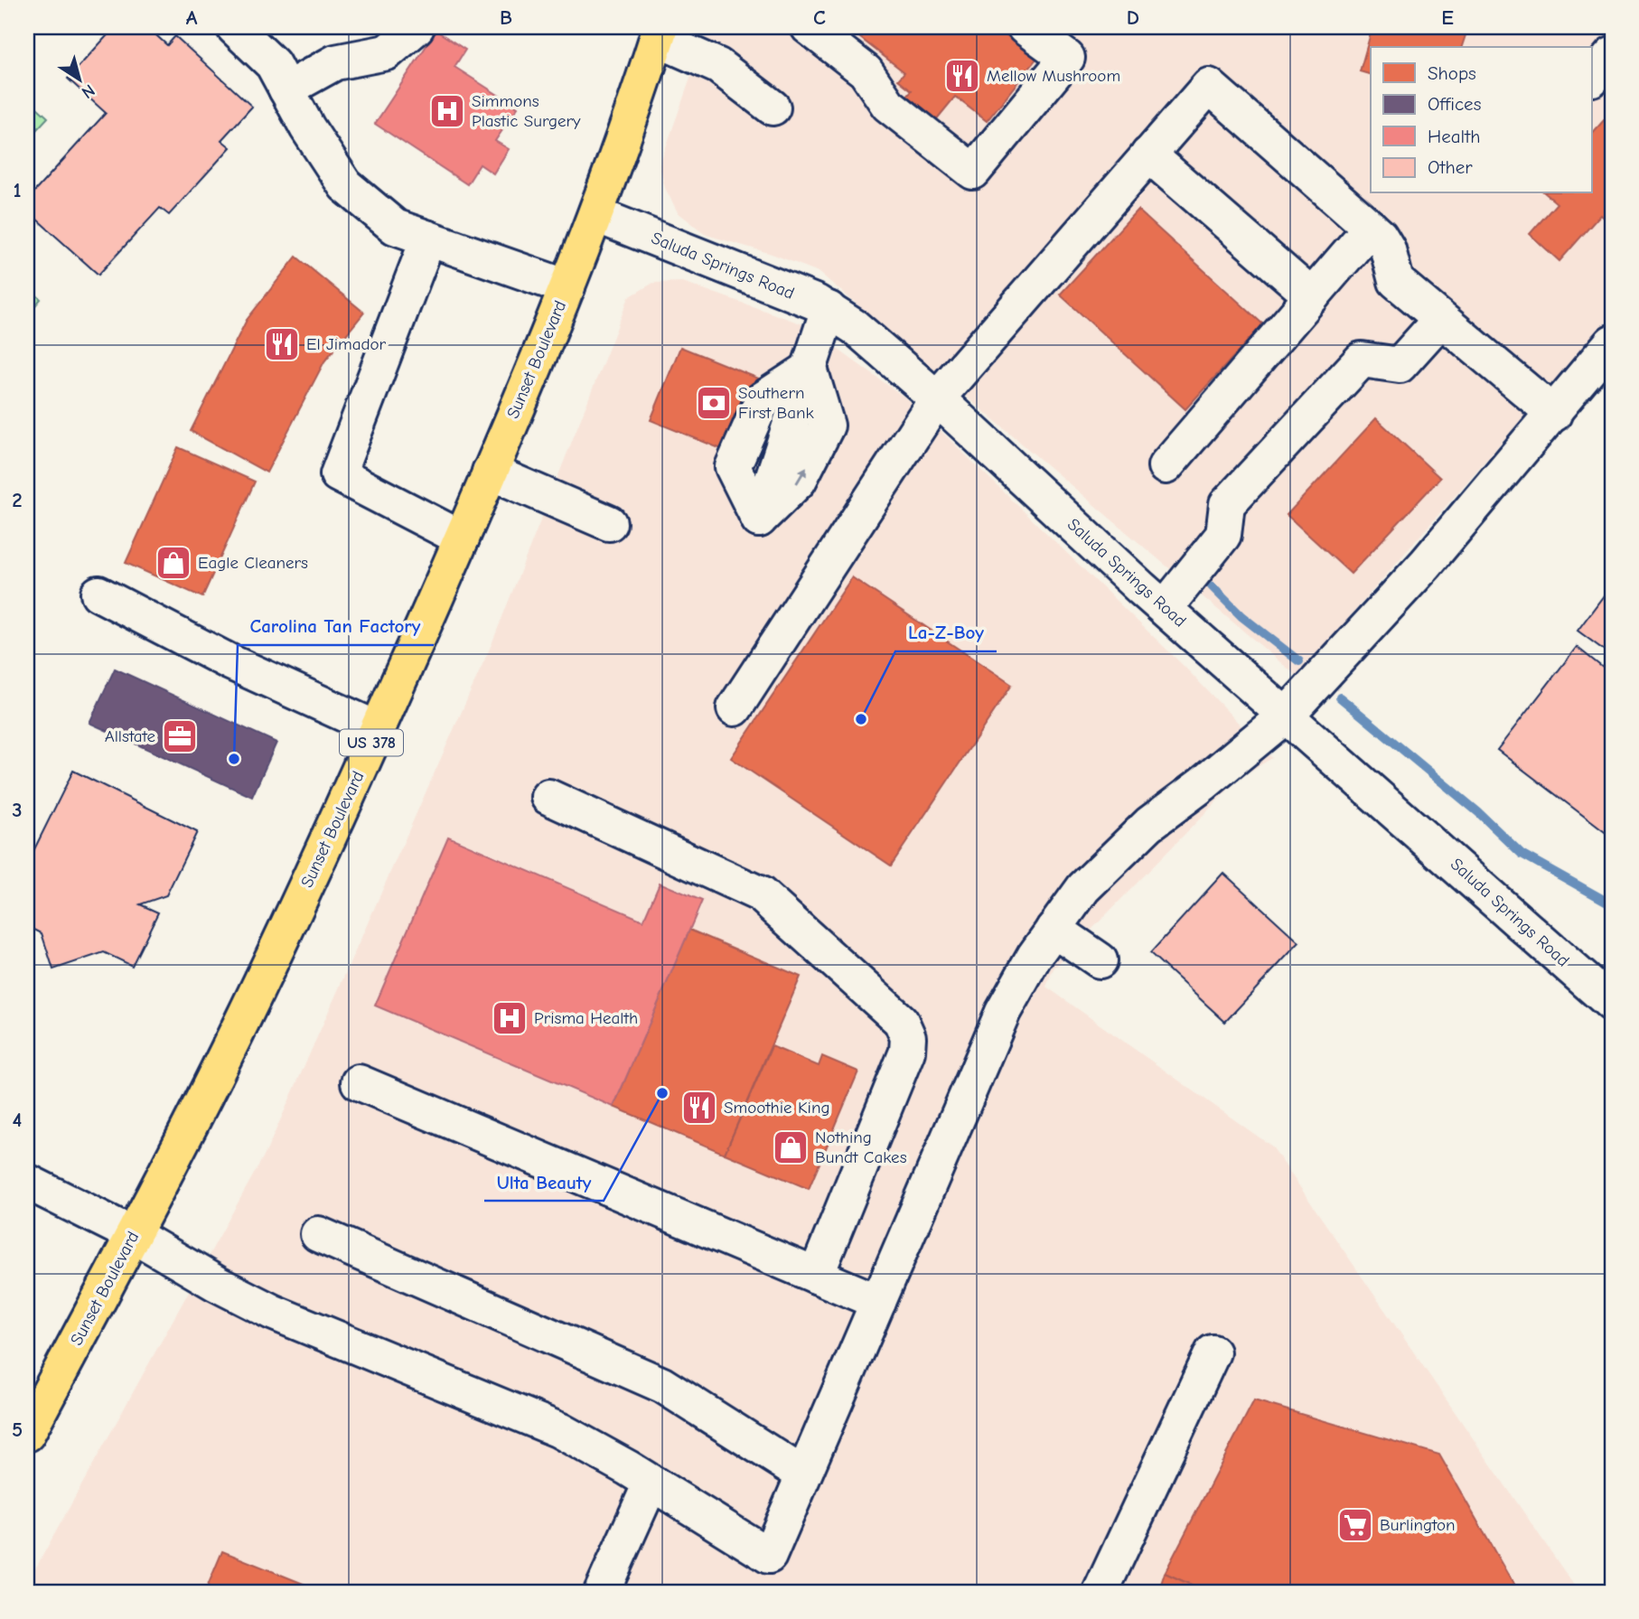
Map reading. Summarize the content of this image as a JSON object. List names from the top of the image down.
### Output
{
  "streets": {
    "main road": ["Sunset Boulevard", "US 378"],
    "street": ["Saluda Springs Road"]
  },
  "crossings": [
    ["Saluda Springs Road", "Sunset Boulevard"]
  ],
  "places": {
    "restaurant": ["Mellow Mushroom", "El Jimador", "Smoothie King"],
    "hospital": ["Simmons Plastic Surgery", "Prisma Health"],
    "bank": ["Southern First Bank"],
    "shop": ["Eagle Cleaners", "Nothing Bundt Cakes"],
    "other": ["La-Z-Boy", "Carolina Tan Factory", "Ulta Beauty"],
    "office": ["Allstate"],
    "supermarket": ["Burlington"]
  },
  "legend": [
    "Shops",
    "Offices",
    "Health",
    "Other"
  ],
  "north": "bottom right",
  "grid": {
    "columns": [
      "A",
      "B",
      "C",
      "D",
      "E"
    ],
    "rows": [
      "1",
      "2",
      "3",
      "4",
      "5"
    ]
  }
}
